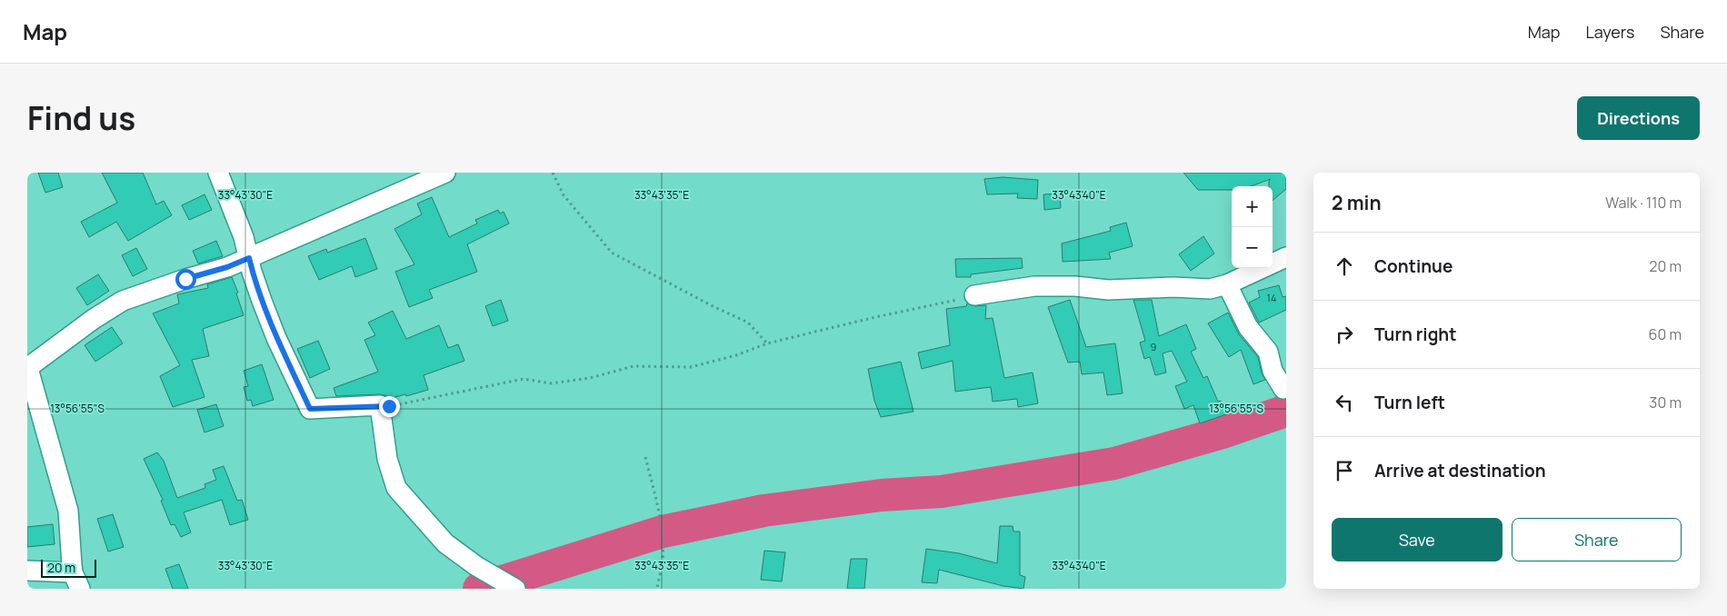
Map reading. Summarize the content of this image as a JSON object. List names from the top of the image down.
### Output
{
  "house_numbers": ["14", "9"],
  "scale_bar": "20 m",
  "page": {
    "header": "Map",
    "nav": ["Map", "Layers", "Share"],
    "title": "Find us",
    "buttons": [
      "Directions",
      ["Save", "Share"]
    ],
    "heading": ["2 min", "Walk · 110 m"],
    "map_buttons": ["+", "−"],
    "list": [
      ["Continue", "20 m"],
      ["Turn right", "60 m"],
      ["Turn left", "30 m"],
      "Arrive at destination"
    ],
    "scale": "20 m"
  },
  "coordinates": [
    "33°43'30\"E",
    "33°43'35\"E",
    "33°43'40\"E",
    "13°56'55\"S"
  ]
}
